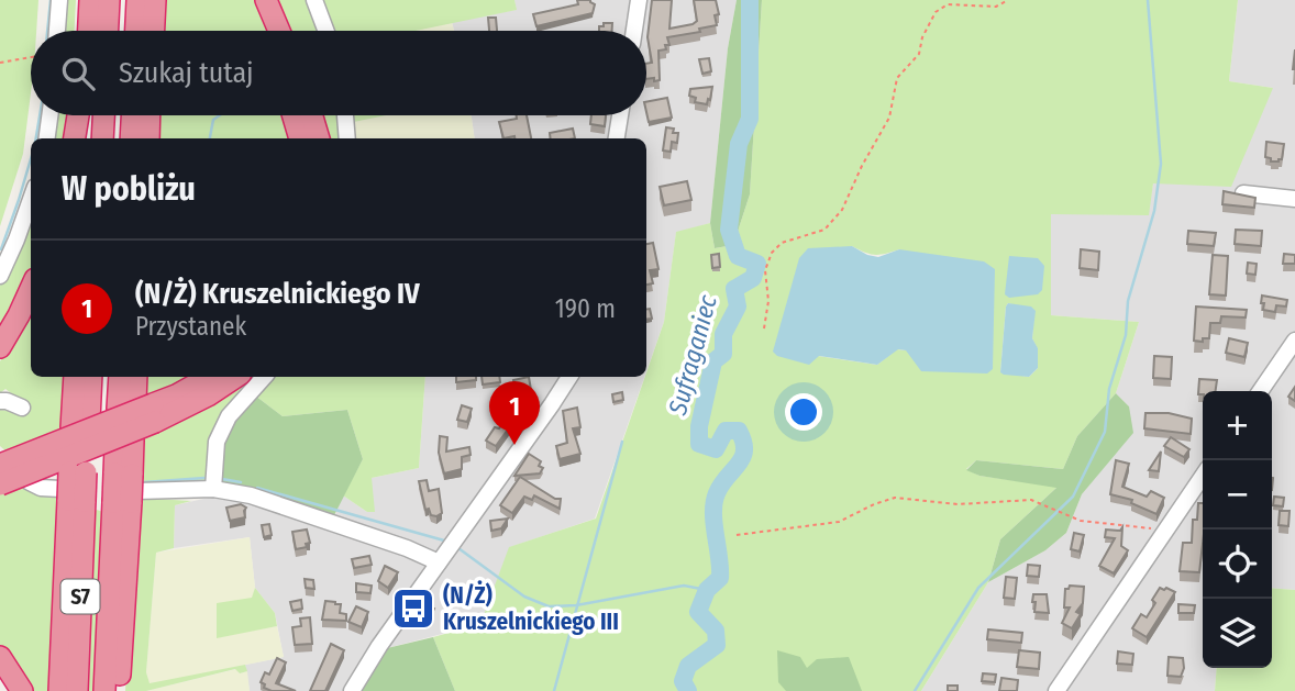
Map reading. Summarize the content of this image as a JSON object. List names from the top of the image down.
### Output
{
  "streets": {
    "highway": ["S7"]
  },
  "water": ["Sufraganiec"],
  "places": {
    "bus stop": ["(N/Ż) Kruszelnickiego III"]
  },
  "page": {
    "search": "Szukaj tutaj",
    "heading": "W pobliżu",
    "list": [
      {
        "mark": "1",
        "name": "(N/Ż) Kruszelnickiego IV",
        "note": "Przystanek",
        "value": "190 m"
      }
    ],
    "pins": "1",
    "map_buttons": ["+", "−"]
  }
}
